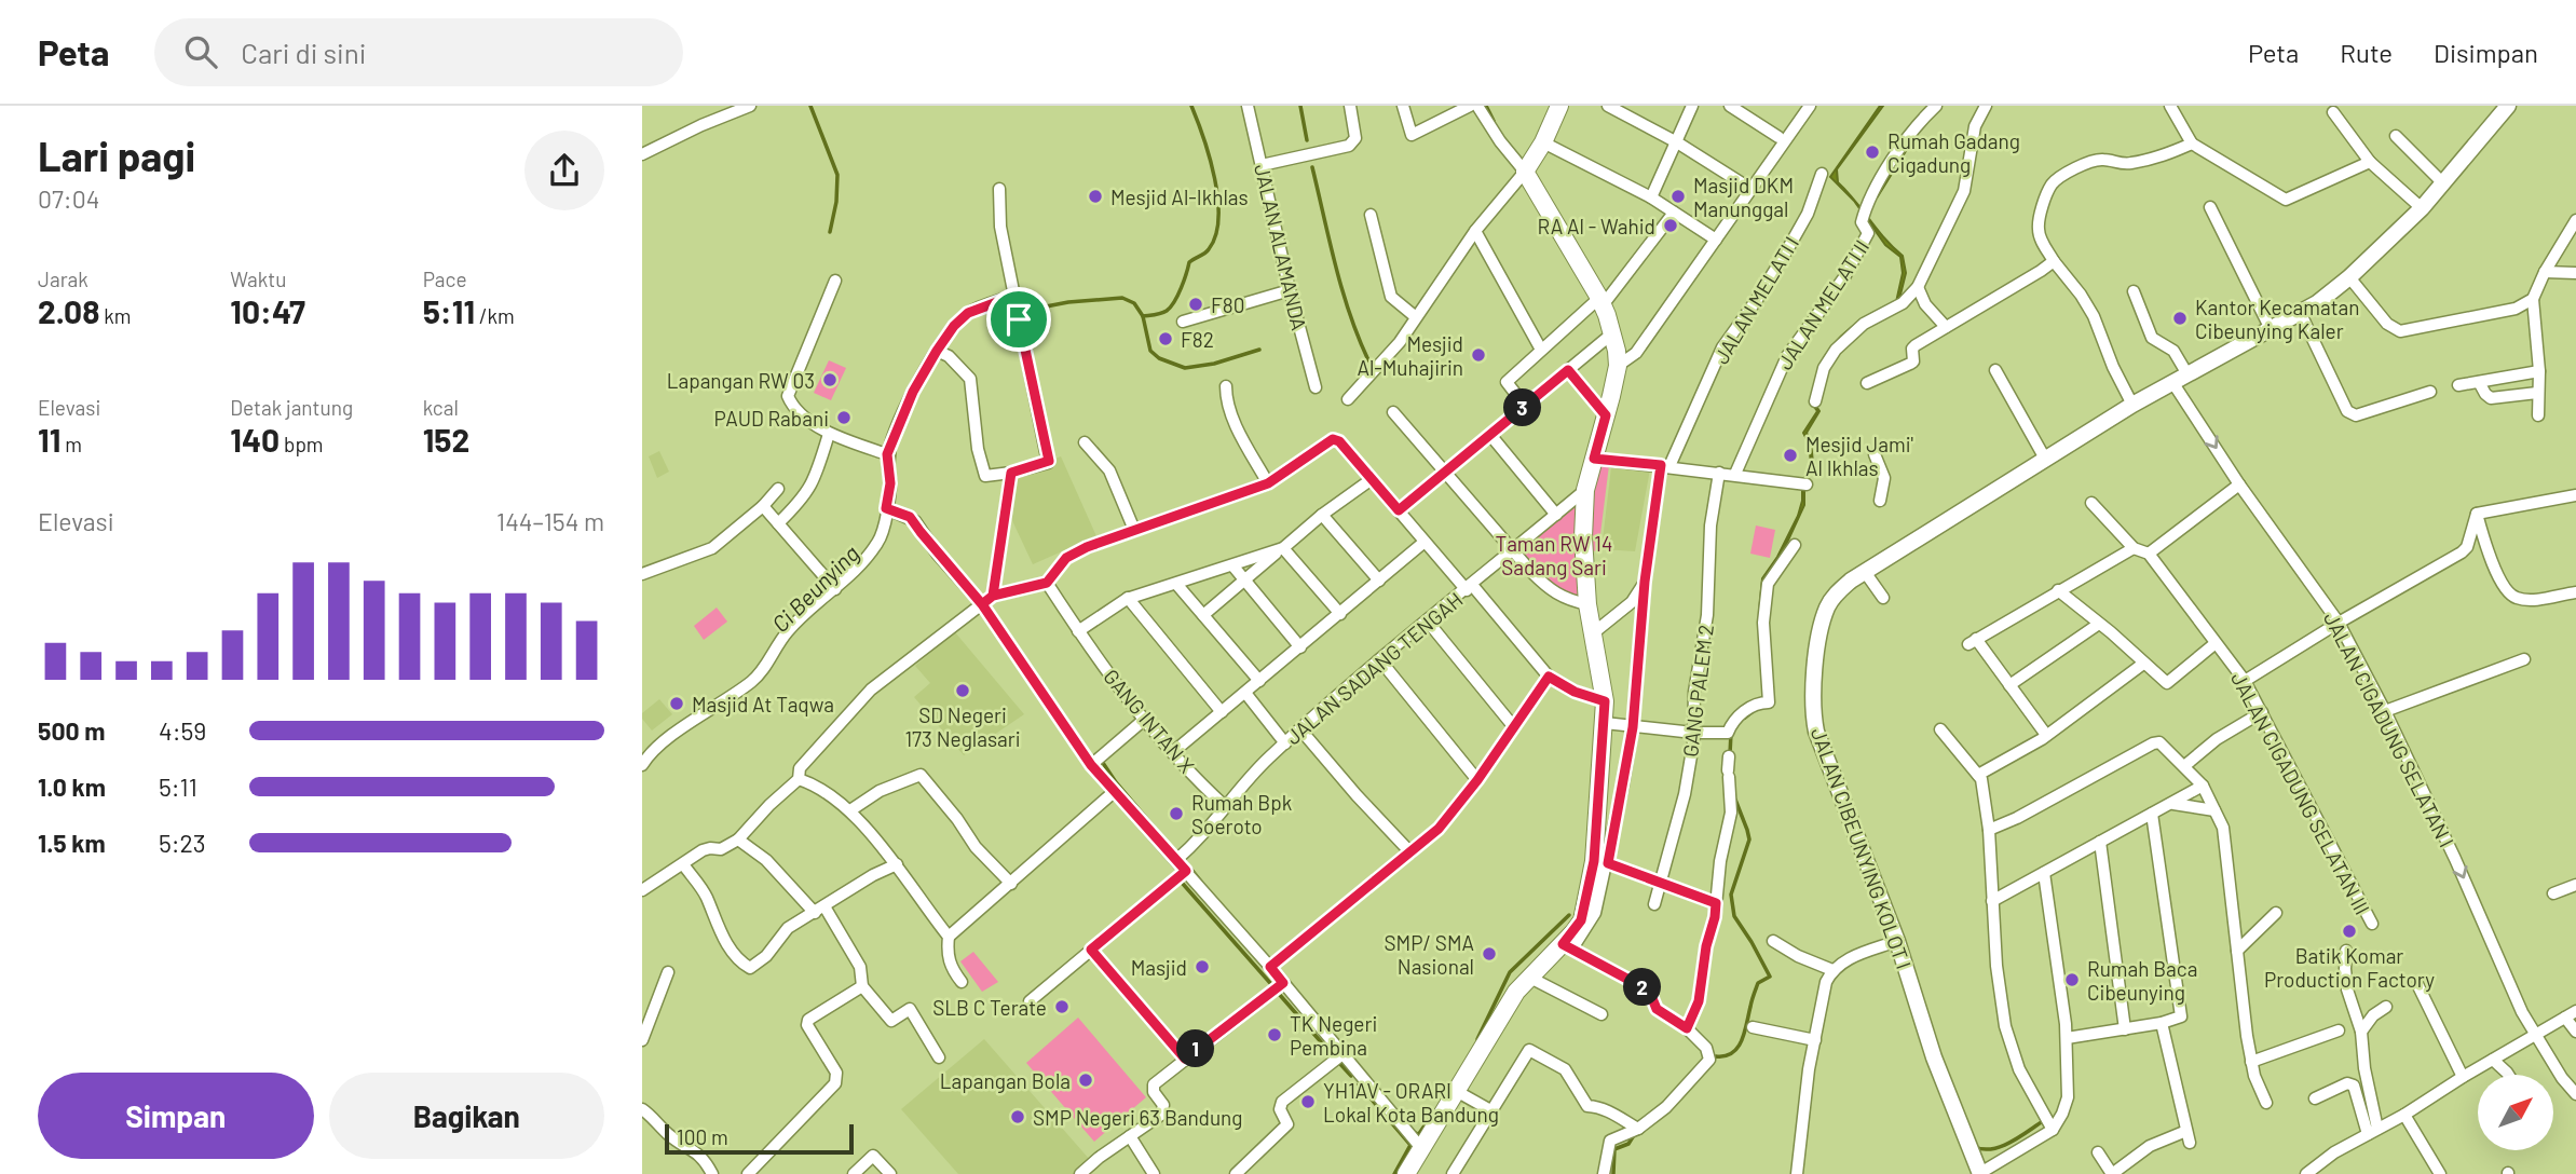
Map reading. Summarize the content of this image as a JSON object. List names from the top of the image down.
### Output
{
  "streets": {
    "street": [
      "JALAN ALAMANDA",
      "JALAN MELATI I",
      "JALAN MELATI II",
      "JALAN SADANG TENGAH",
      "GANG PALEM 2",
      "GANG INTAN X",
      "JALAN CIGADUNG SELATAN I",
      "JALAN CIGADUNG SELATAN III",
      "JALAN CIBEUNYING KOLOT I"
    ]
  },
  "crossings": [
    ["JALAN SADANG TENGAH", "GANG INTAN X"],
    ["JALAN CIGADUNG SELATAN I", "JALAN CIBEUNYING KOLOT I"]
  ],
  "one_way": ["JALAN CIGADUNG SELATAN I"],
  "water": ["Ci Beunying"],
  "parks": ["Taman RW 14 Sadang Sari"],
  "places": [
    "Rumah Gadang Cigadung",
    "Mesjid Al-Ikhlas",
    "Masjid DKM Manunggal",
    "RA Al - Wahid",
    "F80",
    "Kantor Kecamatan Cibeunying Kaler",
    "F82",
    "Mesjid Al-Muhajirin",
    "Lapangan RW 03",
    "PAUD Rabani",
    "Mesjid Jami' Al Ikhlas",
    "SD Negeri 173 Neglasari",
    "Masjid At Taqwa",
    "Rumah Bpk Soeroto",
    "Batik Komar Production Factory",
    "SMP/ SMA Nasional",
    "Masjid",
    "Rumah Baca Cibeunying",
    "SLB C Terate",
    "TK Negeri Pembina",
    "Lapangan Bola",
    "YH1AV - ORARI Lokal Kota Bandung",
    "SMP Negeri 63 Bandung"
  ],
  "scale_bar": "100 m",
  "north": "top right",
  "page": {
    "header": "Peta",
    "search": "Cari di sini",
    "nav": ["Peta", "Rute", "Disimpan"],
    "heading": ["Lari pagi", "07:04"],
    "stats": [
      ["Jarak", "2.08 km"],
      ["Waktu", "10:47"],
      ["Pace", "5:11 /km"],
      ["Elevasi", "11 m"],
      ["Detak jantung", "140 bpm"],
      ["kcal", "152"]
    ],
    "pins": ["3", "2", "1"],
    "chart": ["Elevasi", "144–154 m"],
    "list": [
      {
        "name": "500 m",
        "note": "4:59"
      },
      {
        "name": "1.0 km",
        "note": "5:11"
      },
      {
        "name": "1.5 km",
        "note": "5:23"
      }
    ],
    "buttons": ["Simpan", "Bagikan"],
    "scale": "100 m"
  }
}
